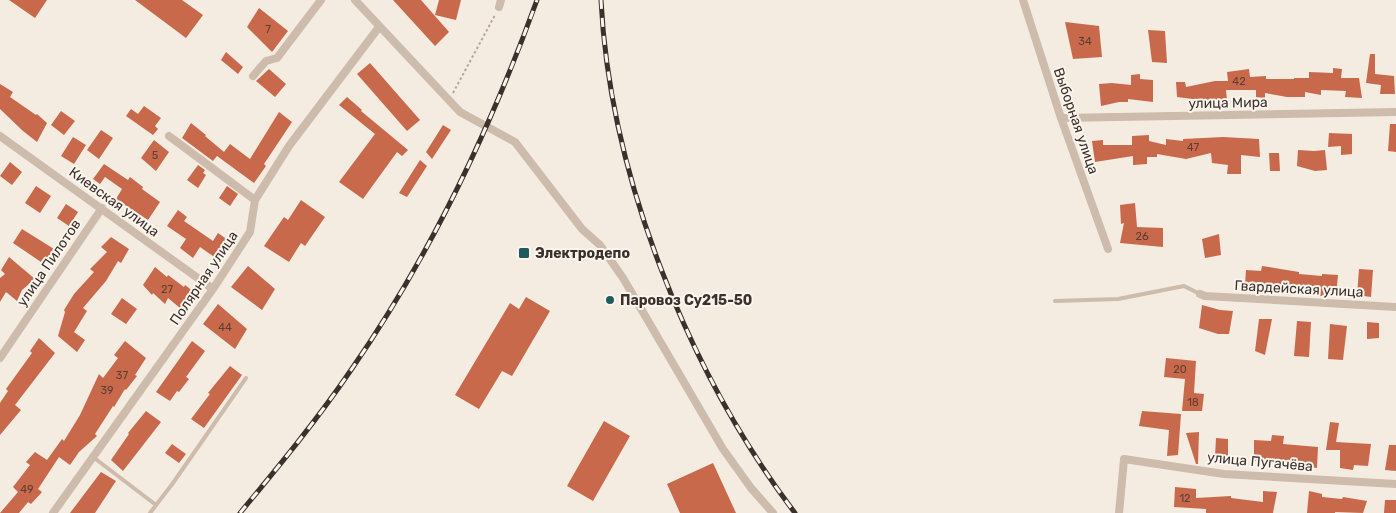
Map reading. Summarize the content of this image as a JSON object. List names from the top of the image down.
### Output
{
  "streets": {
    "street": [
      "улица Мира",
      "Выборная улица",
      "Киевская улица",
      "улица Пилотов",
      "Полярная улица",
      "Гвардейская улица",
      "улица Пугачёва"
    ]
  },
  "crossings": [
    ["улица Мира", "Выборная улица"],
    ["Киевская улица", "улица Пилотов"],
    ["Киевская улица", "Полярная улица"]
  ],
  "places": {
    "transit": ["Электродепо"],
    "other": ["Паровоз Су215-50"]
  },
  "house_numbers": [
    "7",
    "34",
    "42",
    "47",
    "5",
    "26",
    "27",
    "44",
    "20",
    "37",
    "39",
    "18",
    "49",
    "12"
  ]
}
